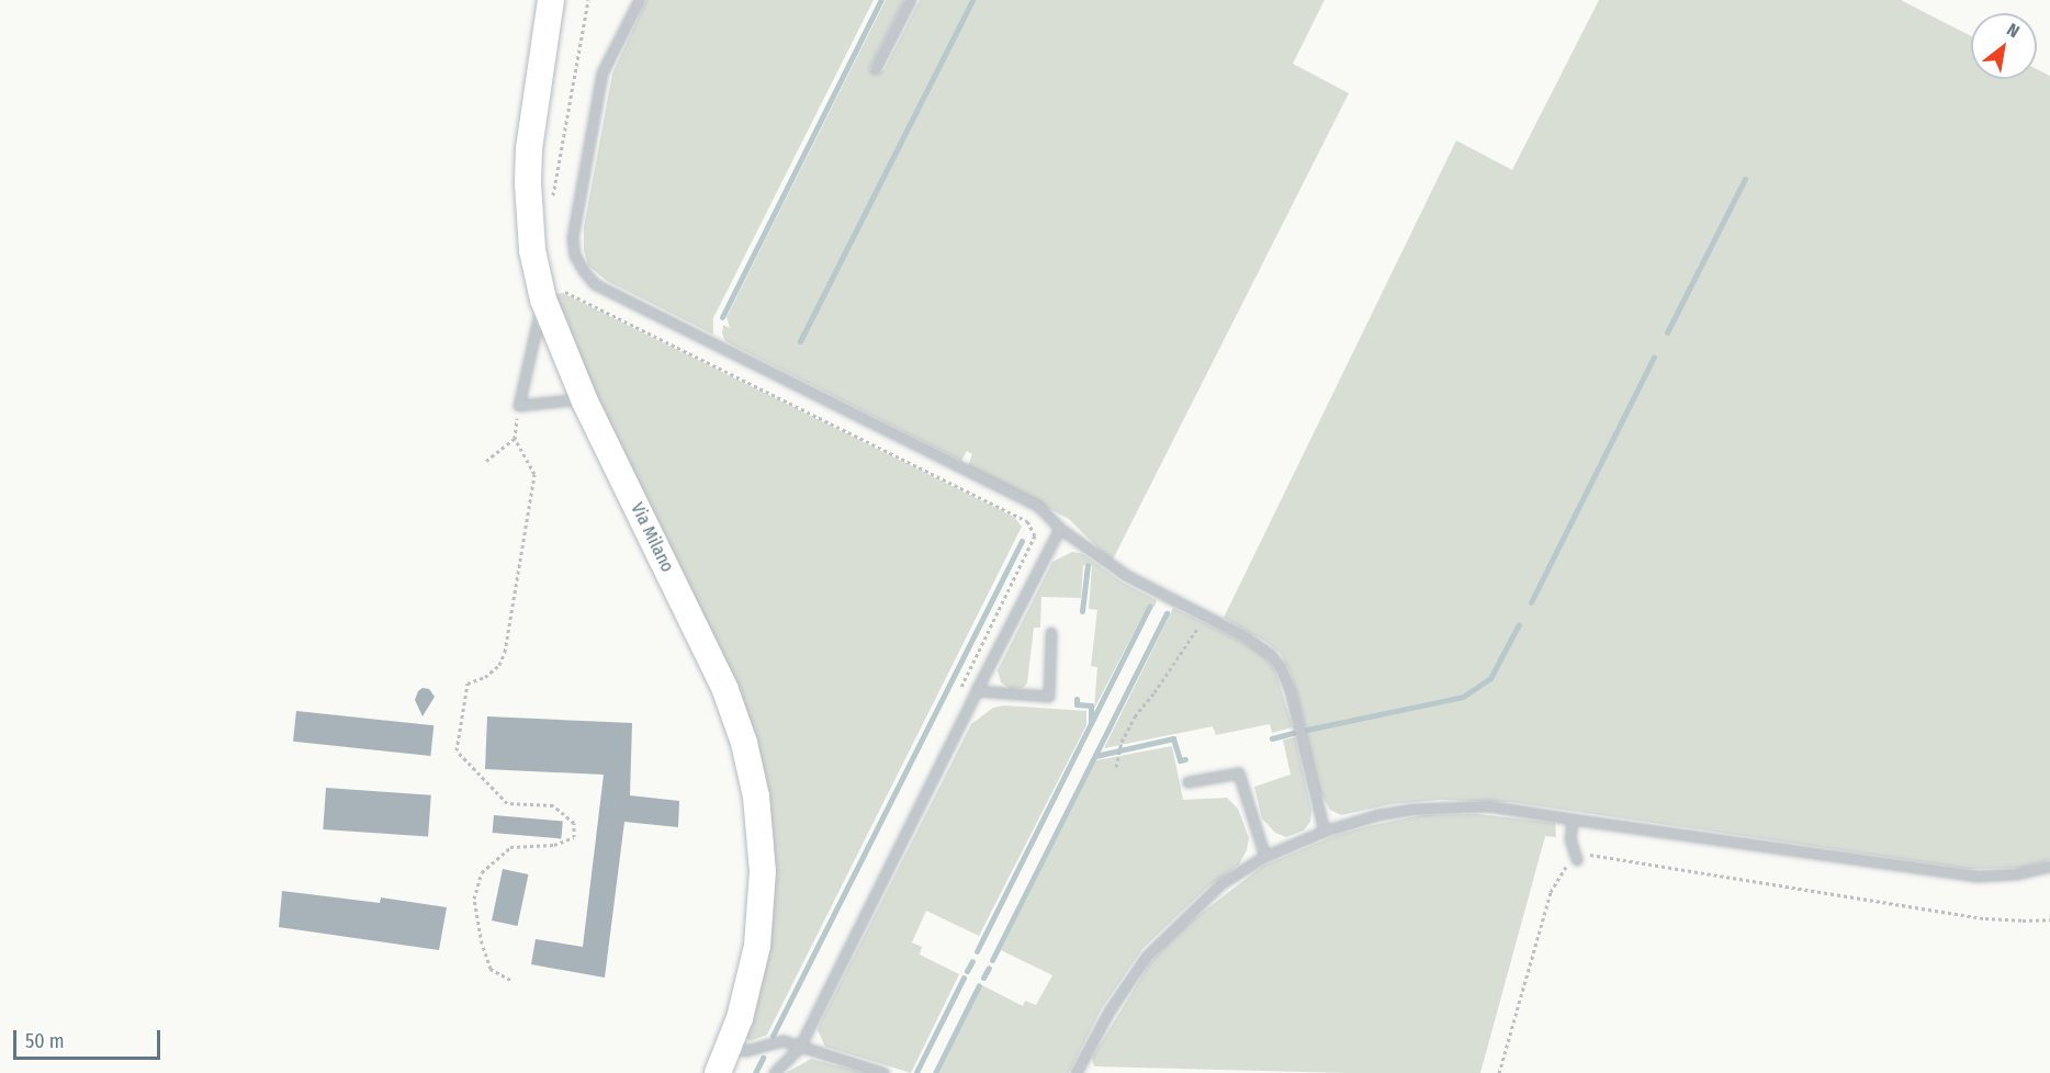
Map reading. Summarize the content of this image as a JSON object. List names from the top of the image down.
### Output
{
  "streets": {
    "street": ["Via Milano"]
  },
  "scale_bar": "50 m",
  "north": "top right"
}
